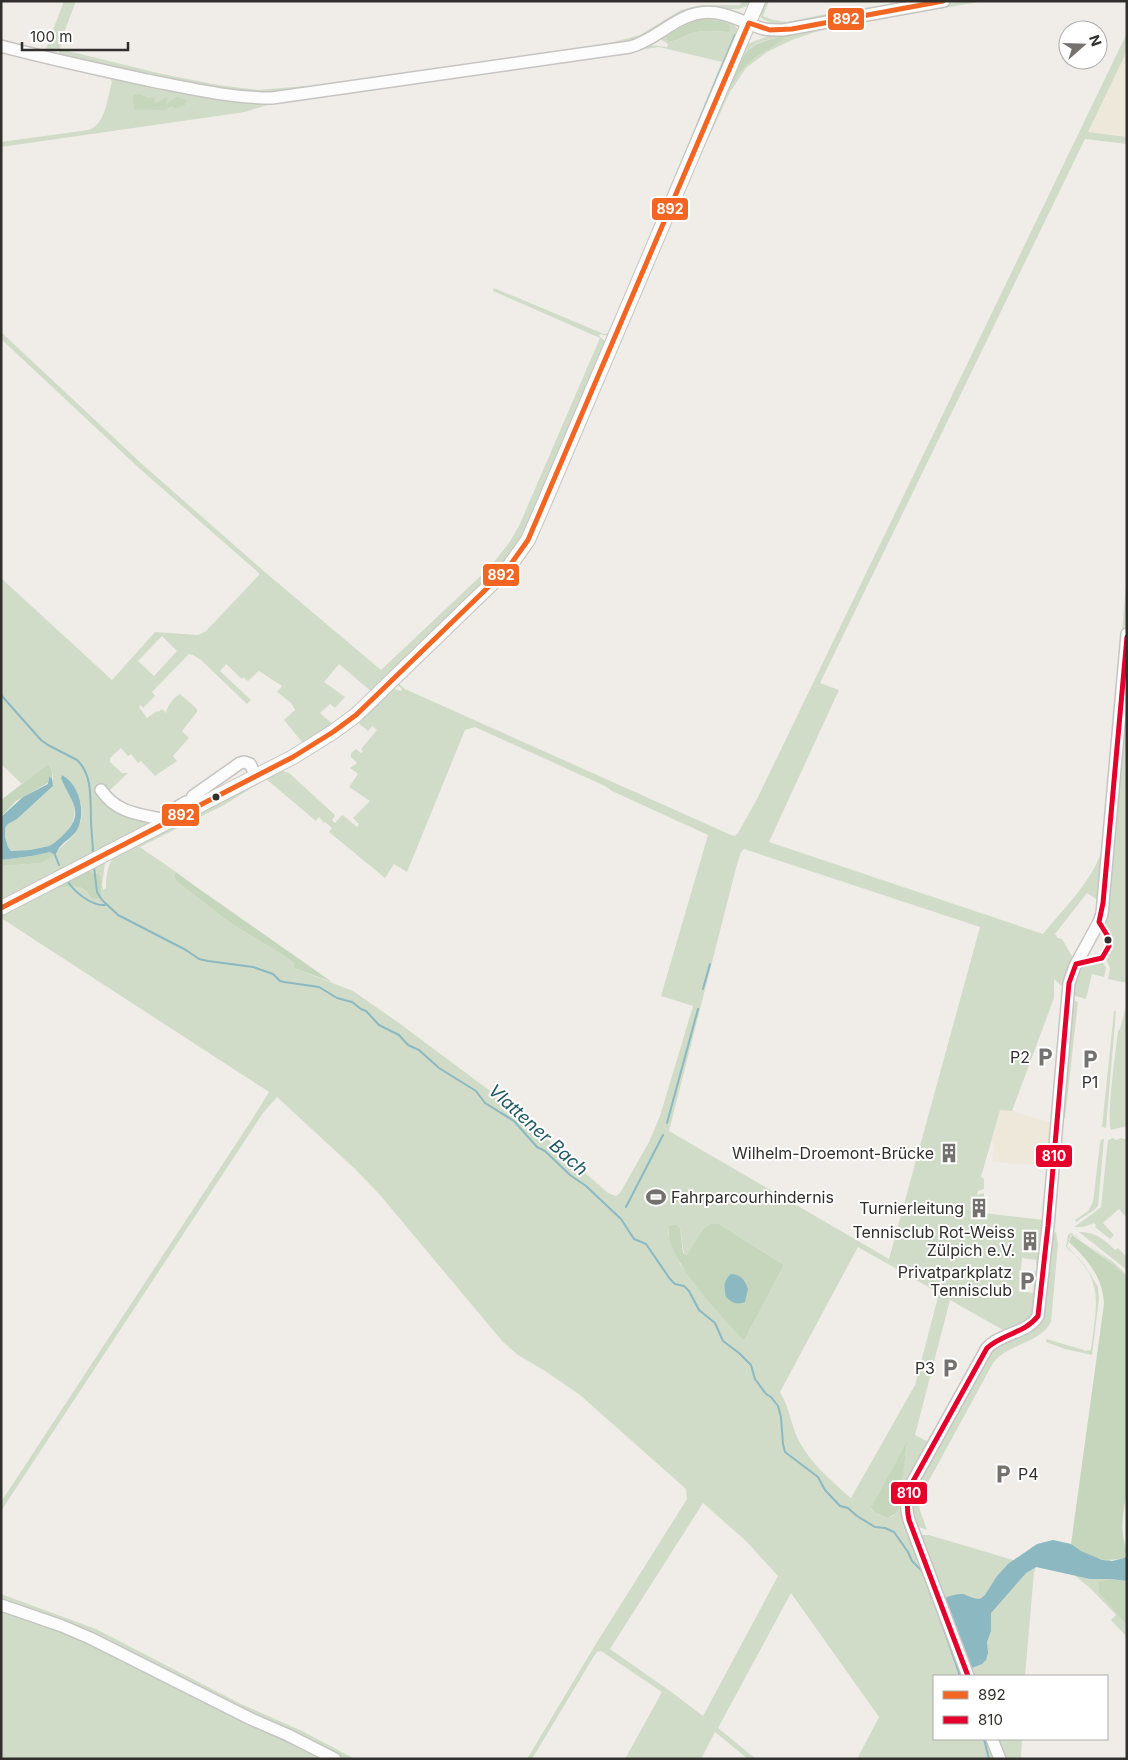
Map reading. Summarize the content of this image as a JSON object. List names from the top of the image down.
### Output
{
  "water": ["Vlattener Bach"],
  "places": {
    "parking": [
      "P2",
      "P1",
      "Privatparkplatz Tennisclub",
      "P3",
      "P4"
    ],
    "building": ["Wilhelm-Droemont-Brücke", "Turnierleitung", "Tennisclub Rot-Weiss Zülpich e.V."],
    "sports": ["Fahrparcourhindernis"]
  },
  "lines": ["transit line 892", "transit line 810"],
  "legend": ["892", "810"],
  "scale_bar": "100 m",
  "north": "right"
}
